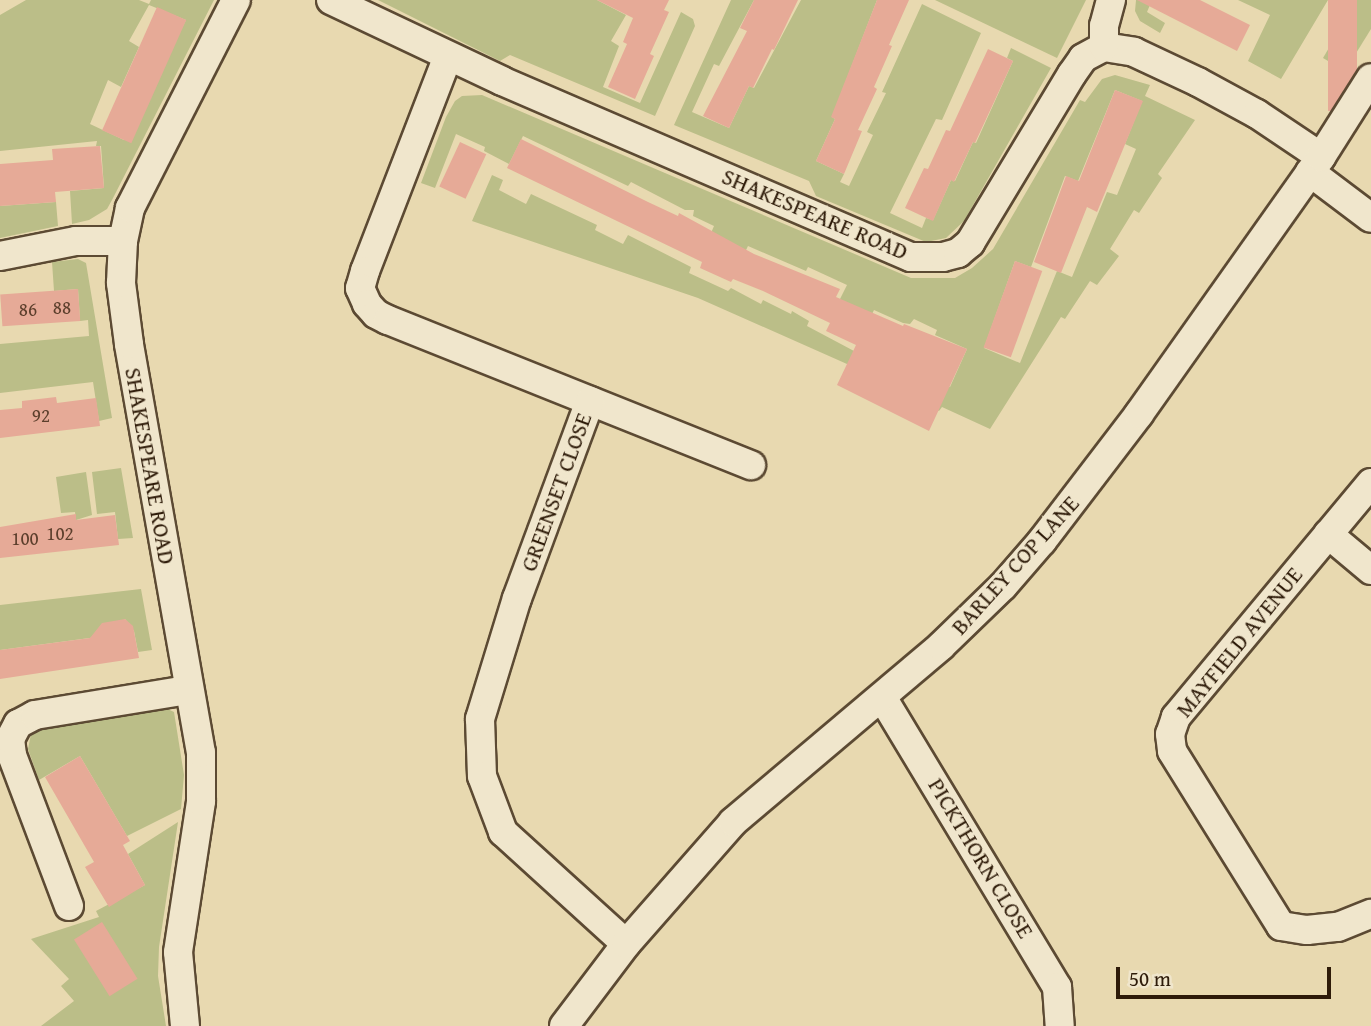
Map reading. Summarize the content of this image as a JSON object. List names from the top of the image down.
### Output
{
  "streets": {
    "street": [
      "SHAKESPEARE ROAD",
      "GREENSET CLOSE",
      "BARLEY COP LANE",
      "MAYFIELD AVENUE",
      "PICKTHORN CLOSE"
    ]
  },
  "crossings": [
    ["SHAKESPEARE ROAD", "GREENSET CLOSE"],
    ["GREENSET CLOSE", "BARLEY COP LANE"],
    ["BARLEY COP LANE", "PICKTHORN CLOSE"]
  ],
  "house_numbers": [
    "88",
    "86",
    "92",
    "102",
    "100"
  ],
  "scale_bar": "50 m"
}
